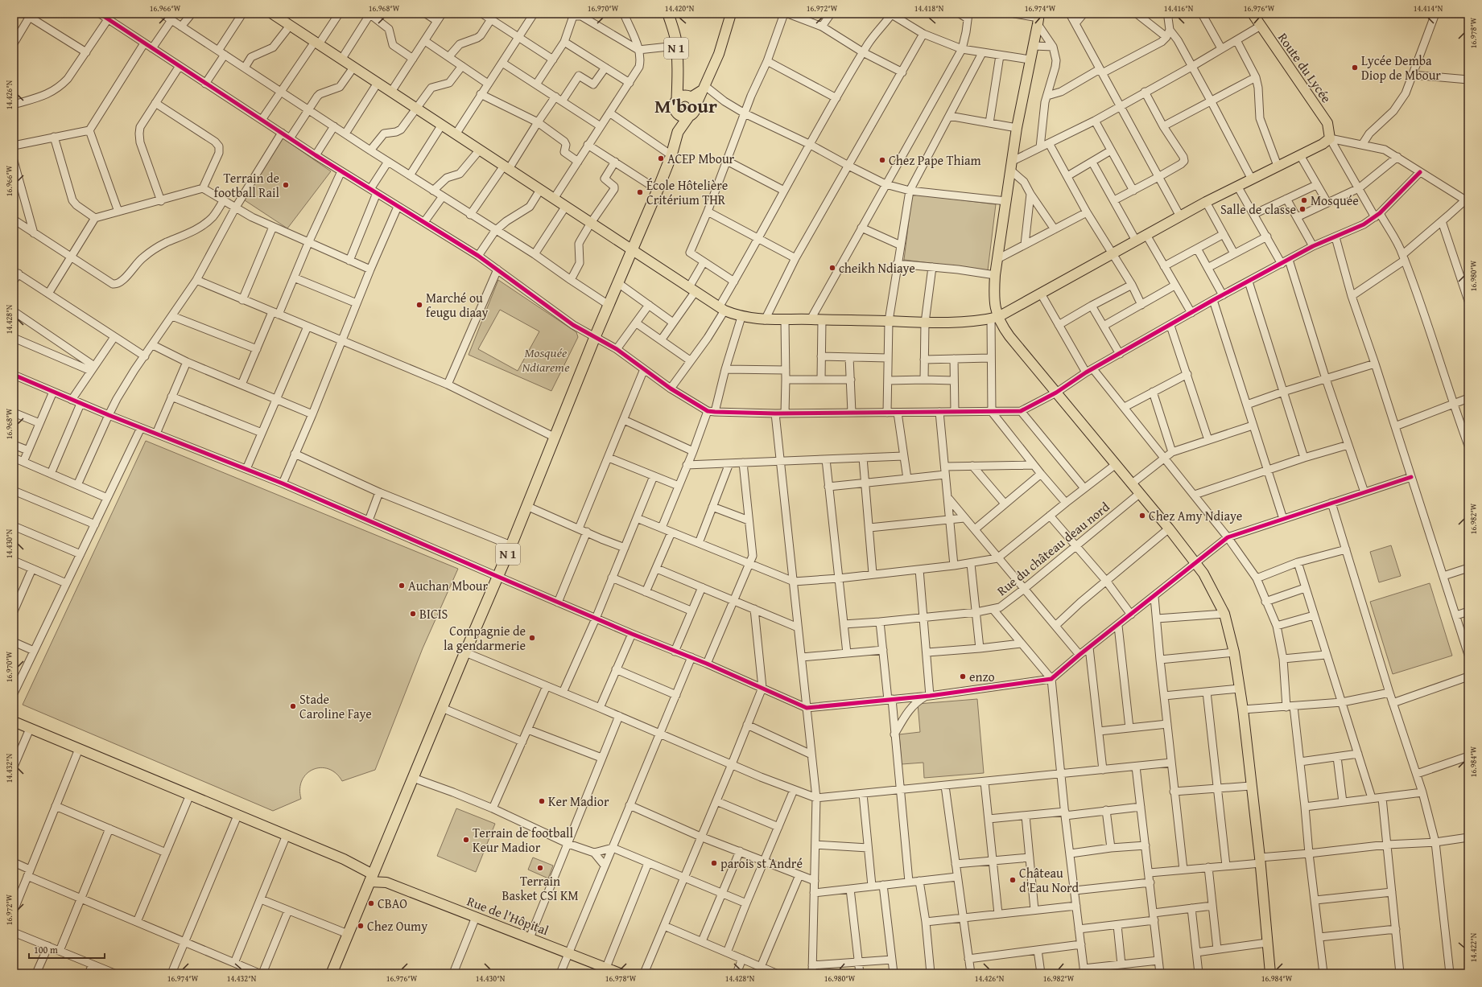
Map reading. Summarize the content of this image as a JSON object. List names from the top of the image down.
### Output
{
  "streets": {
    "highway": ["N 1"],
    "main road": ["Route du Lycée", "Rue de l'Hôpital"],
    "street": ["Rue du château deau nord"]
  },
  "crossings": [
    ["N 1", "Rue de l'Hôpital"]
  ],
  "districts": ["M'bour"],
  "parks": ["Mosquée Ndiareme"],
  "places": [
    "Lycée Demba Diop de Mbour",
    "ACEP Mbour",
    "Chez Pape Thiam",
    "Terrain de football Rail",
    "École Hôtelière Critérium THR",
    "Mosquée",
    "Salle de classe",
    "cheikh Ndiaye",
    "Marché ou feugu diaay",
    "Chez Amy Ndiaye",
    "Auchan Mbour",
    "BICIS",
    "Compagnie de la gendarmerie",
    "enzo",
    "Stade Caroline Faye",
    "Ker Madior",
    "Terrain de football Keur Madior",
    "parois st André",
    "Terrain Basket CSI KM",
    "Château d'Eau Nord",
    "CBAO",
    "Chez Oumy"
  ],
  "scale_bar": "100 m",
  "coordinates": [
    "16.966°W",
    "16.968°W",
    "16.970°W",
    "14.420°N",
    "16.972°W",
    "14.418°N",
    "16.974°W",
    "14.416°N",
    "16.976°W",
    "14.414°N",
    "16.978°W",
    "14.426°N",
    "16.980°W",
    "14.428°N",
    "16.982°W",
    "14.430°N",
    "16.984°W",
    "14.432°N",
    "14.422°N"
  ]
}
